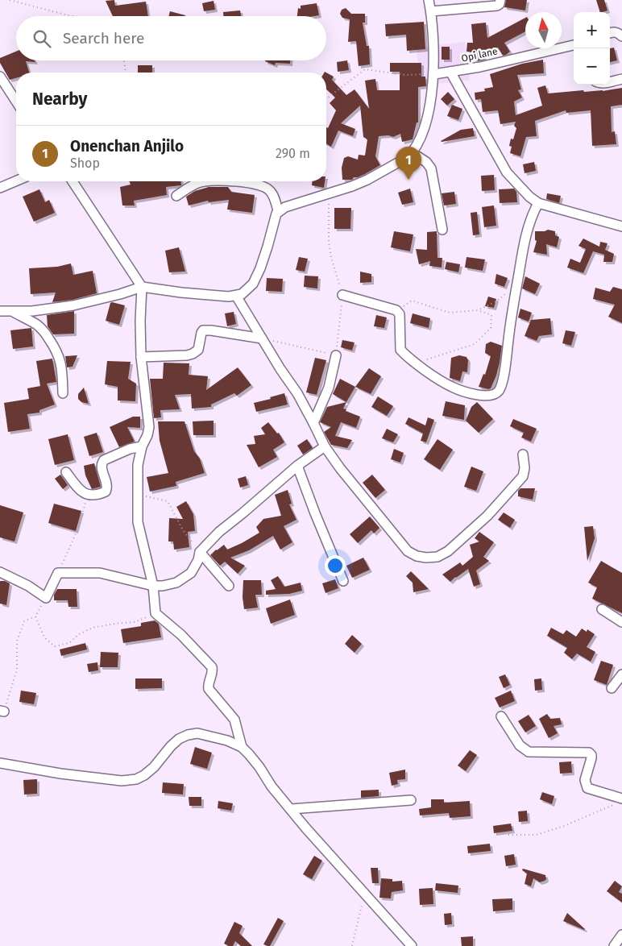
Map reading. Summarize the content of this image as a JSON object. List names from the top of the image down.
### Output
{
  "streets": {
    "street": ["Opi lane"]
  },
  "north": "top",
  "page": {
    "map_buttons": ["+", "−"],
    "search": "Search here",
    "heading": "Nearby",
    "list": [
      {
        "mark": "1",
        "name": "Onenchan Anjilo",
        "note": "Shop",
        "value": "290 m"
      }
    ],
    "pins": "1"
  }
}
